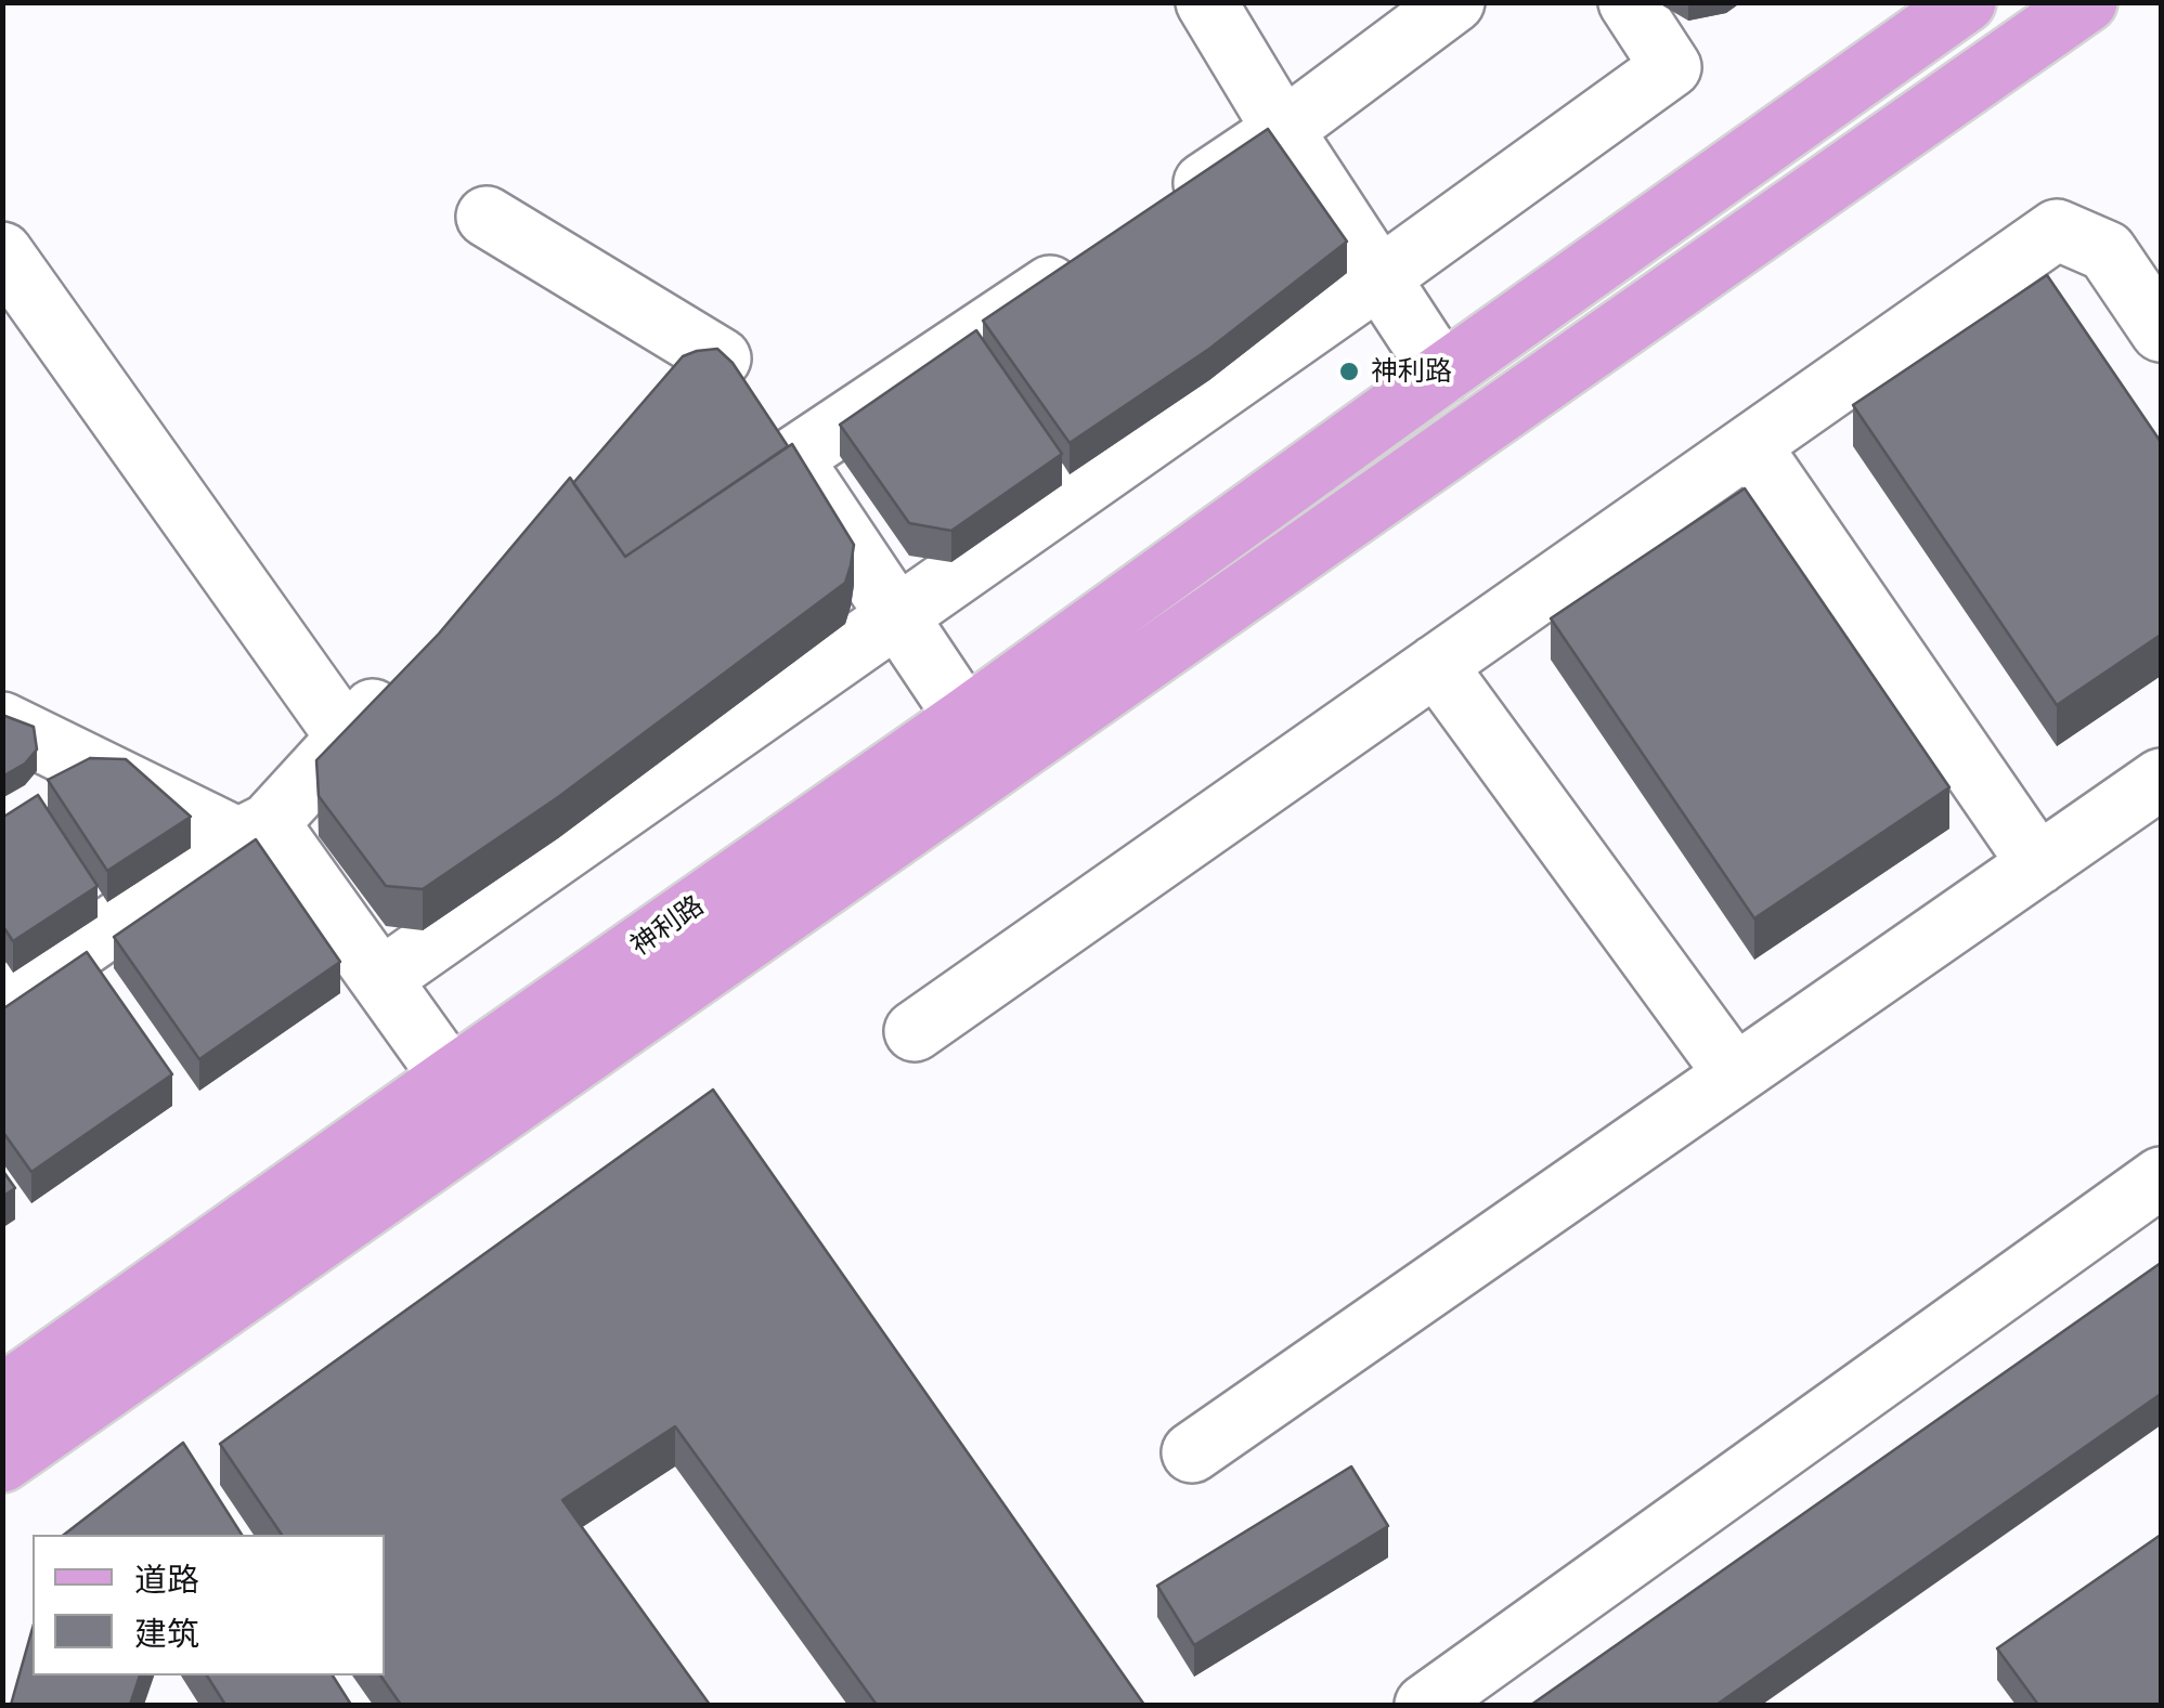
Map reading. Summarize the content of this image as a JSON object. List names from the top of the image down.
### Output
{
  "streets": {
    "main road": ["神利路"]
  },
  "places": ["神利路"],
  "legend": ["道路", "建筑"]
}
